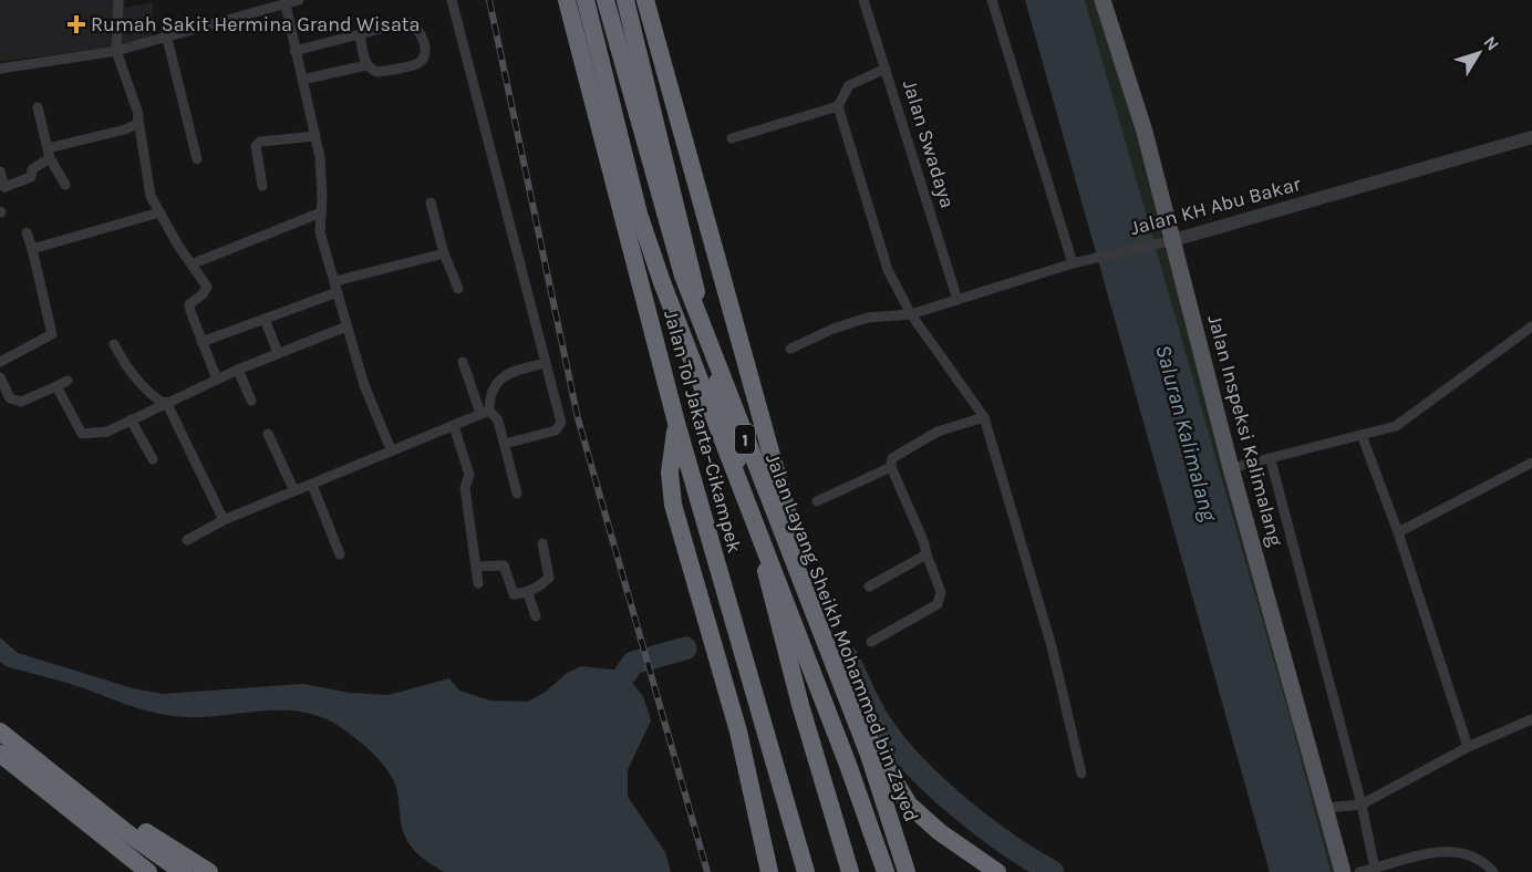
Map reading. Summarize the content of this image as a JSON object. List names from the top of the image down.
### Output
{
  "streets": {
    "highway": ["Jalan Tol Jakarta–Cikampek", "1", "Jalan Layang Sheikh Mohammed bin Zayed"],
    "main road": ["Jalan Inspeksi Kalimalang"],
    "street": ["Jalan Swadaya", "Jalan KH Abu Bakar"]
  },
  "crossings": [
    ["Jalan Swadaya", "Jalan KH Abu Bakar"],
    ["Jalan KH Abu Bakar", "Jalan Inspeksi Kalimalang"]
  ],
  "water": ["Saluran Kalimalang"],
  "places": {
    "health": ["Rumah Sakit Hermina Grand Wisata"]
  },
  "north": "top right"
}
